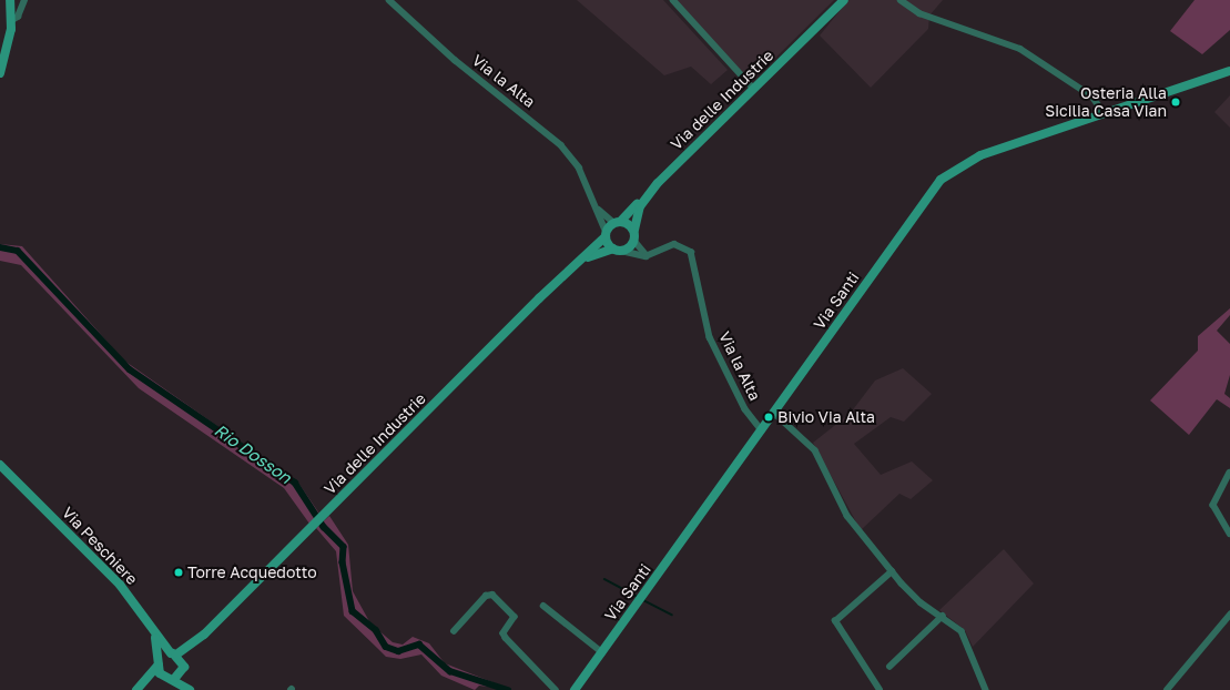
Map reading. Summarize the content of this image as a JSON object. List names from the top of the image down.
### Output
{
  "streets": {
    "street": [
      "Via la Alta",
      "Via delle Industrie",
      "Via Santi",
      "Via Peschiere"
    ]
  },
  "crossings": [
    ["Via la Alta", "Via Santi"],
    ["Via delle Industrie", "Via Peschiere"]
  ],
  "water": ["Rio Dosson"],
  "places": ["Osteria Alla Sicilia Casa Vian", "Bivio Via Alta", "Torre Acquedotto"]
}
